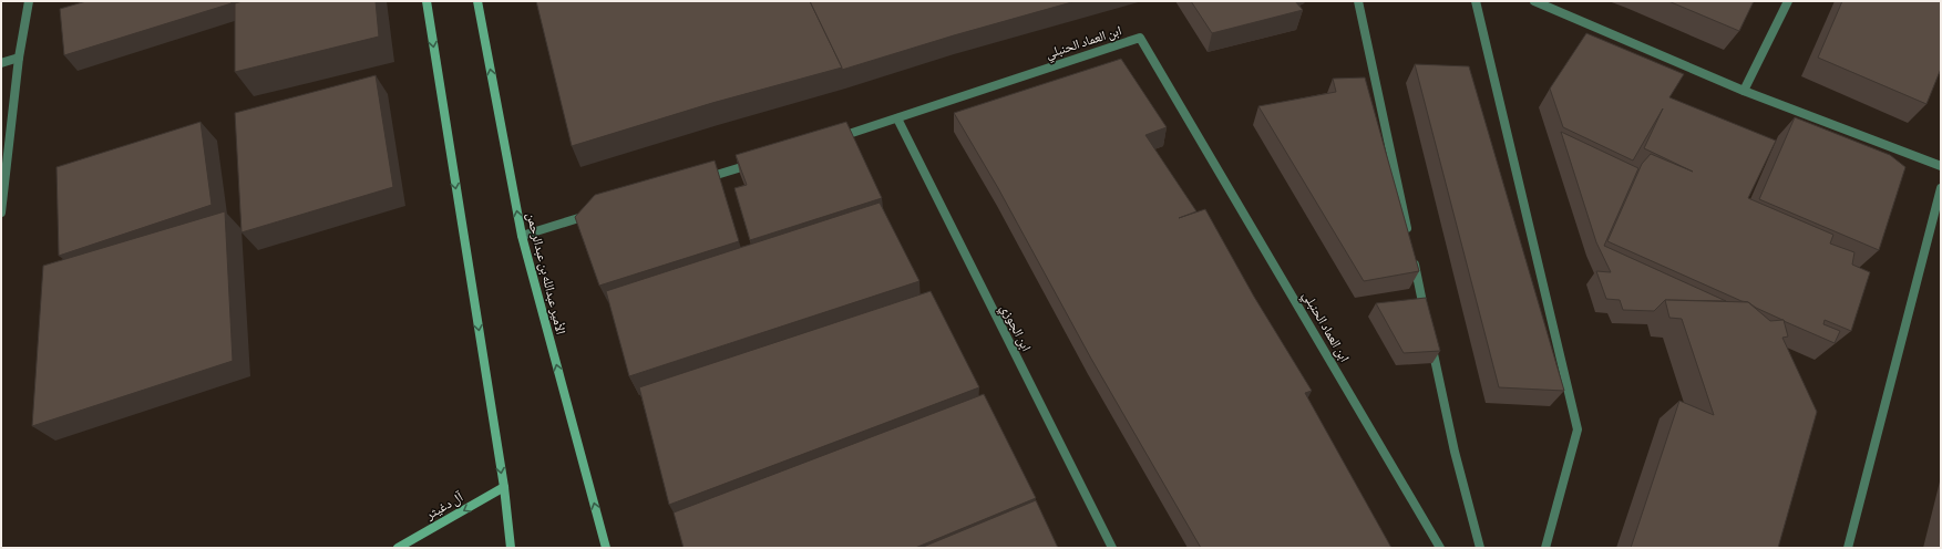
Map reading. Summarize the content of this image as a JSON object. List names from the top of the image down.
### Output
{
  "streets": {
    "main road": ["الأمير عبدالله بن عبدالرحمن", "آل دغيثر"],
    "street": ["ابن العماد الحنبلي", "ابن الجوزي"]
  },
  "crossings": [
    ["ابن العماد الحنبلي", "ابن الجوزي"]
  ],
  "one_way": ["آل دغيثر"]
}
